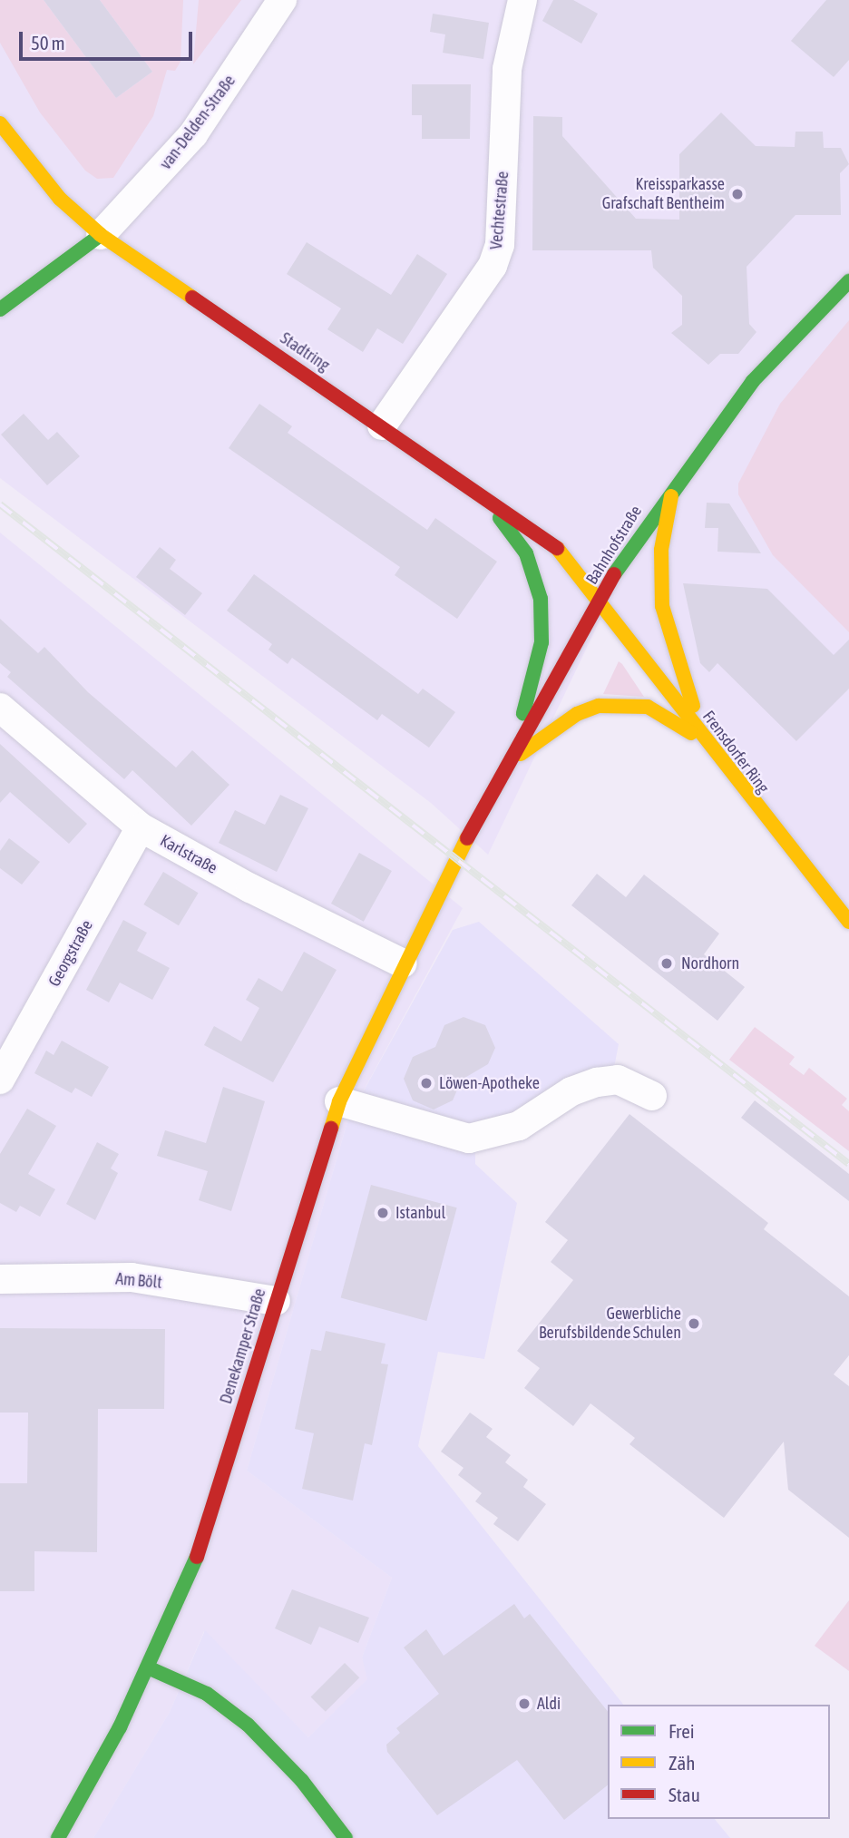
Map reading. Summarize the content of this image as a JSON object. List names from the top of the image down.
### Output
{
  "streets": {
    "street": [
      "van-Delden-Straße",
      "Vechtestraße",
      "Stadtring",
      "Bahnhofstraße",
      "Frensdorfer Ring",
      "Karlstraße",
      "Georgstraße",
      "Am Bölt",
      "Denekamper Straße"
    ]
  },
  "crossings": [
    ["van-Delden-Straße", "Stadtring"],
    ["Vechtestraße", "Stadtring"],
    ["Stadtring", "Bahnhofstraße"],
    ["Stadtring", "Frensdorfer Ring"],
    ["Bahnhofstraße", "Frensdorfer Ring"],
    ["Bahnhofstraße", "Denekamper Straße"],
    ["Karlstraße", "Georgstraße"],
    ["Karlstraße", "Denekamper Straße"],
    ["Am Bölt", "Denekamper Straße"]
  ],
  "places": [
    "Kreissparkasse Grafschaft Bentheim",
    "Nordhorn",
    "Löwen-Apotheke",
    "Istanbul",
    "Gewerbliche Berufsbildende Schulen",
    "Aldi"
  ],
  "legend": ["Frei", "Zäh", "Stau"],
  "scale_bar": "50 m"
}
